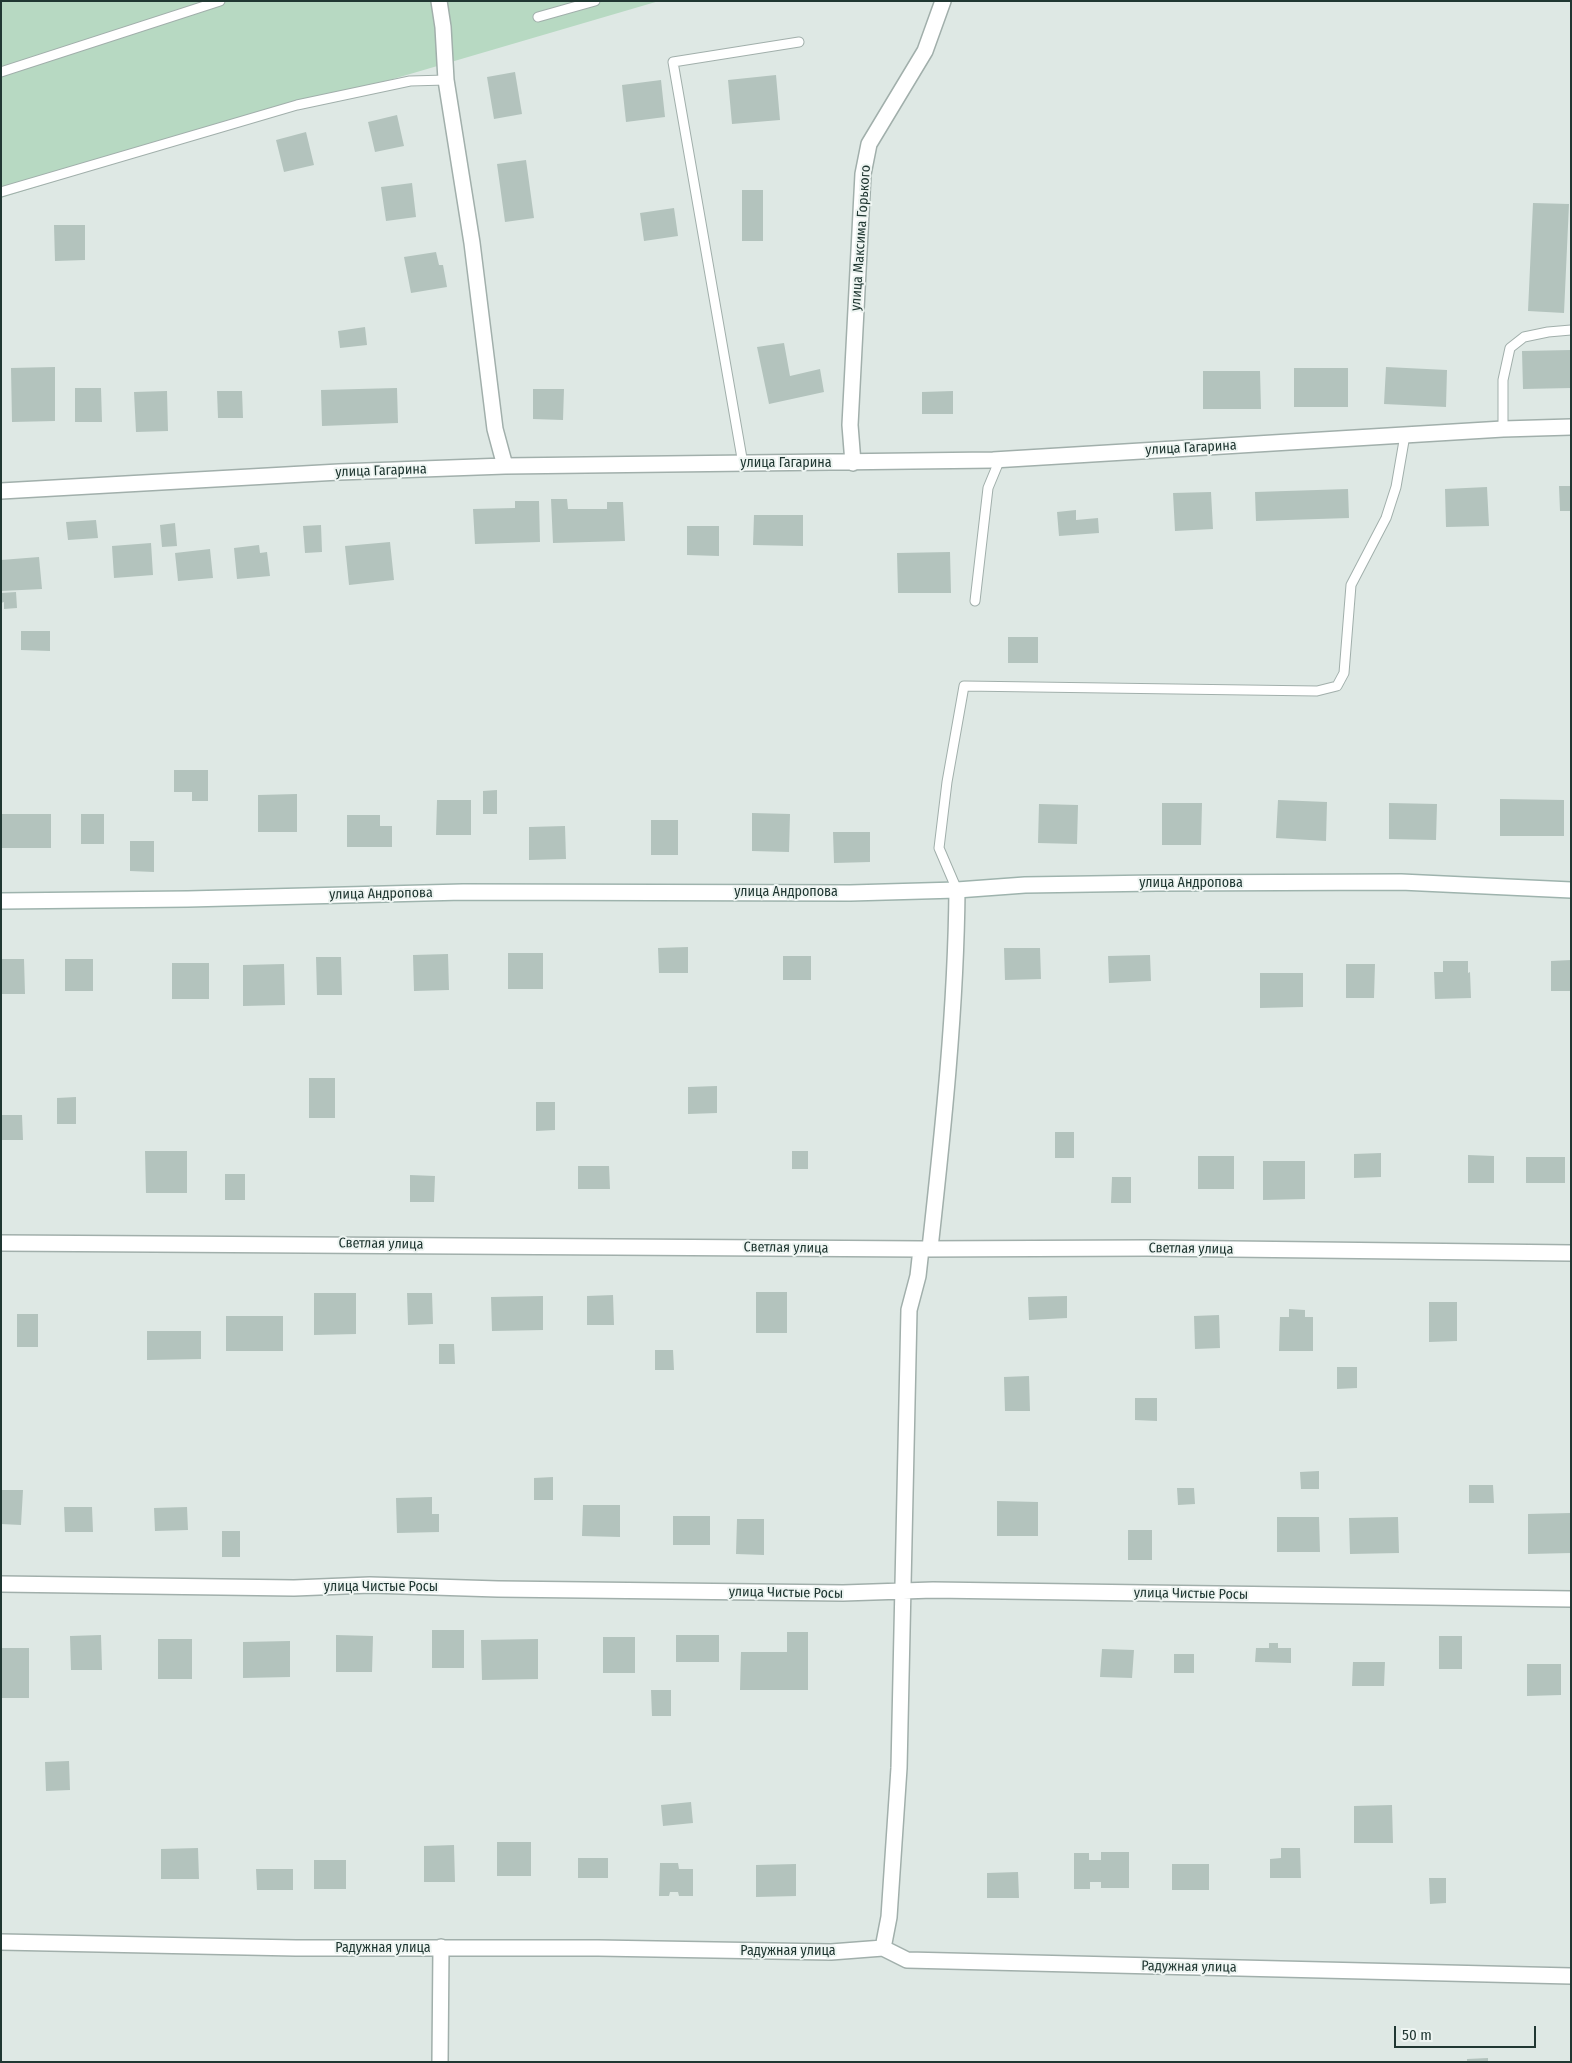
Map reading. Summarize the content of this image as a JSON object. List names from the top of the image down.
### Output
{
  "streets": {
    "street": [
      "улица Максима Горького",
      "улица Гагарина",
      "улица Андропова",
      "Светлая улица",
      "улица Чистые Росы",
      "Радужная улица"
    ]
  },
  "crossings": [
    ["улица Максима Горького", "улица Гагарина"]
  ],
  "scale_bar": "50 m"
}
